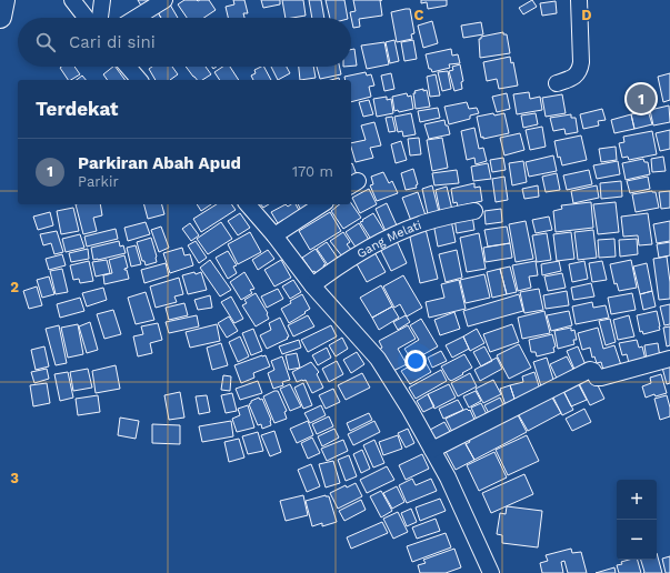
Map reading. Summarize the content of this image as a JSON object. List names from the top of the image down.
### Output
{
  "streets": {
    "street": ["Gang Melati"]
  },
  "page": {
    "search": "Cari di sini",
    "heading": "Terdekat",
    "pins": "1",
    "list": [
      {
        "mark": "1",
        "name": "Parkiran Abah Apud",
        "note": "Parkir",
        "value": "170 m"
      }
    ],
    "map_buttons": ["+", "−"]
  },
  "grid": {
    "columns": ["C", "D"],
    "rows": ["2", "3"]
  }
}
